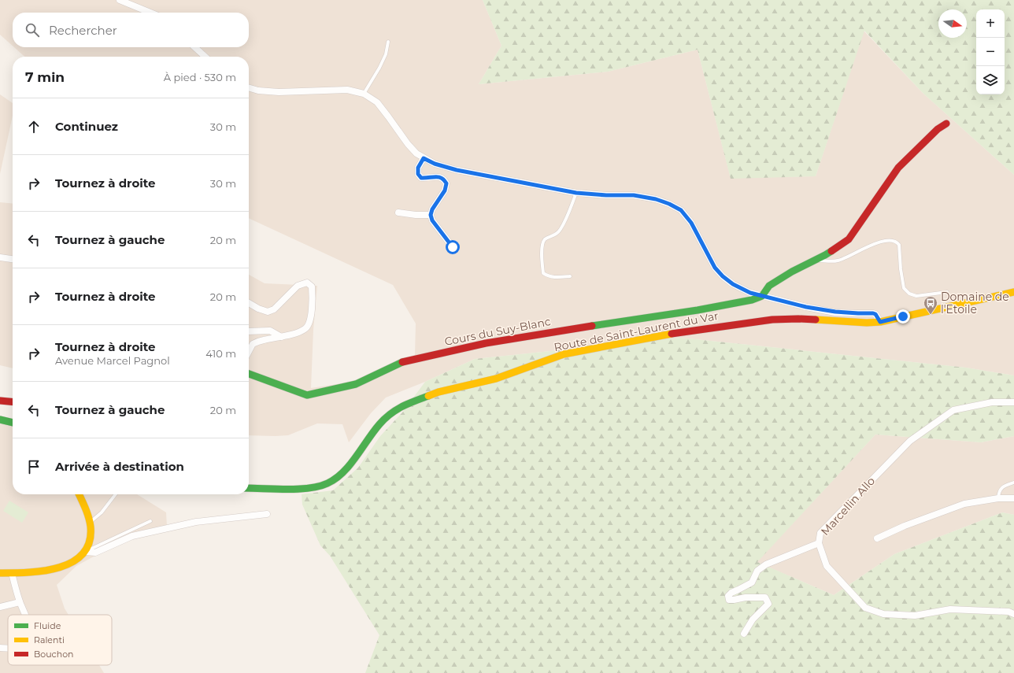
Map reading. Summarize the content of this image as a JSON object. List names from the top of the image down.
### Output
{
  "streets": {
    "main road": ["Cours du Suy-Blanc", "Route de Saint-Laurent du Var"],
    "street": ["Marcellin Allo"]
  },
  "places": {
    "bus stop": ["Domaine de l'Etoile"]
  },
  "legend": ["Fluide", "Ralenti", "Bouchon"],
  "north": "right",
  "page": {
    "map_buttons": ["+", "−"],
    "search": "Rechercher",
    "heading": ["7 min", "À pied · 530 m"],
    "list": [
      ["Continuez", "30 m"],
      ["Tournez à droite", "30 m"],
      ["Tournez à gauche", "20 m"],
      ["Tournez à droite", "20 m"],
      ["Tournez à droite", "Avenue Marcel Pagnol", "410 m"],
      ["Tournez à gauche", "20 m"],
      "Arrivée à destination"
    ]
  }
}
